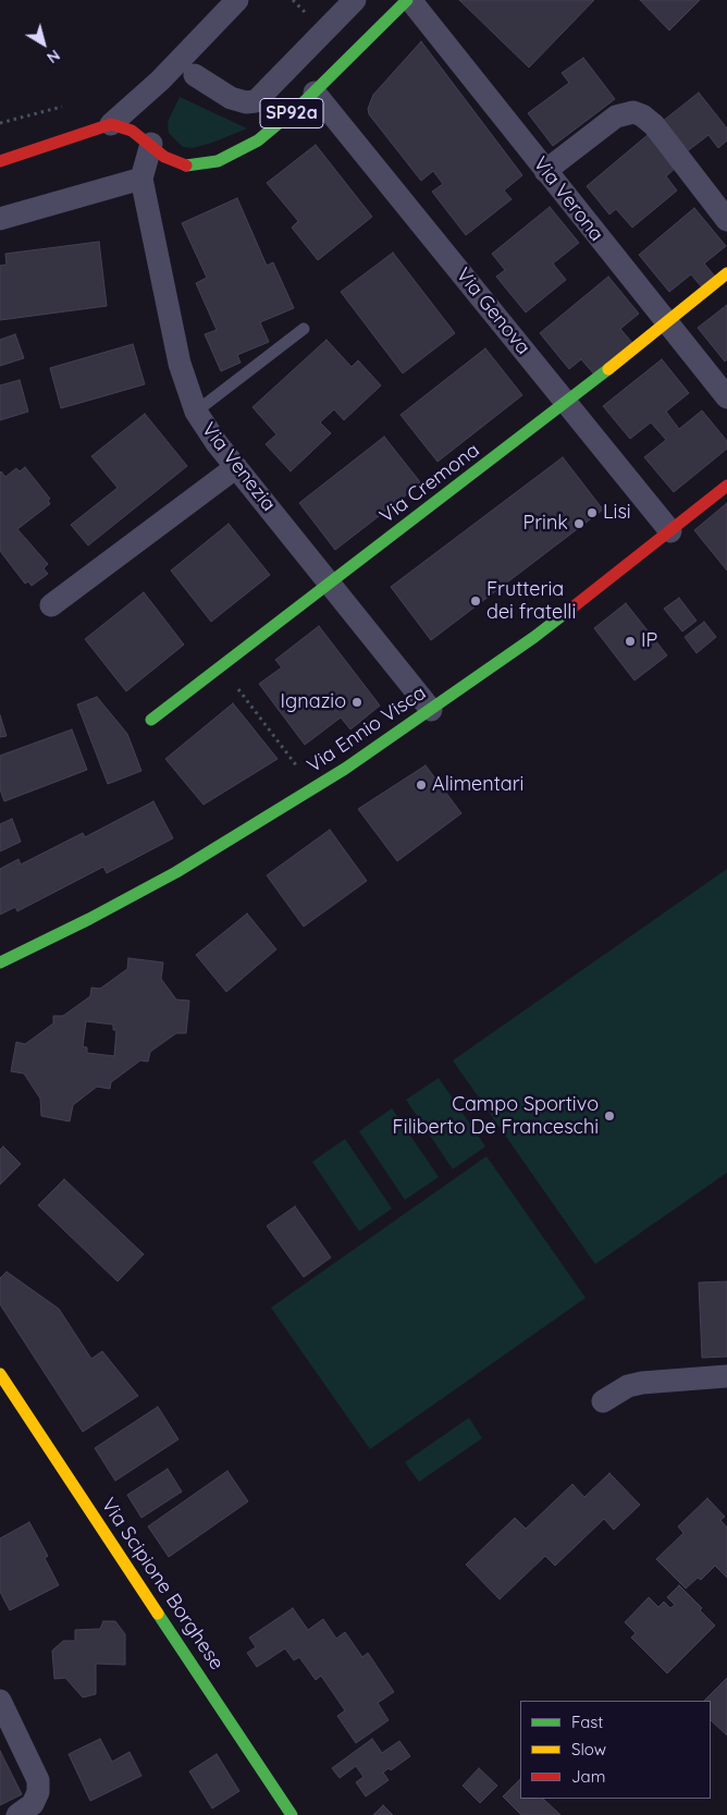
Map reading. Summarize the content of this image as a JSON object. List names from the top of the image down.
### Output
{
  "streets": {
    "main road": [
      "SP92a",
      "Via Cremona",
      "Via Ennio Visca",
      "Via Scipione Borghese"
    ],
    "street": ["Via Verona", "Via Genova", "Via Venezia"]
  },
  "crossings": [
    ["SP92a", "Via Verona"],
    ["SP92a", "Via Genova"],
    ["Via Verona", "Via Cremona"],
    ["Via Genova", "Via Cremona"],
    ["Via Genova", "Via Ennio Visca"],
    ["Via Venezia", "Via Cremona"],
    ["Via Venezia", "Via Ennio Visca"]
  ],
  "places": [
    "Lisi",
    "Prink",
    "Frutteria dei fratelli",
    "IP",
    "Ignazio",
    "Alimentari",
    "Campo Sportivo Filiberto De Franceschi"
  ],
  "legend": ["Fast", "Slow", "Jam"],
  "north": "bottom right"
}
